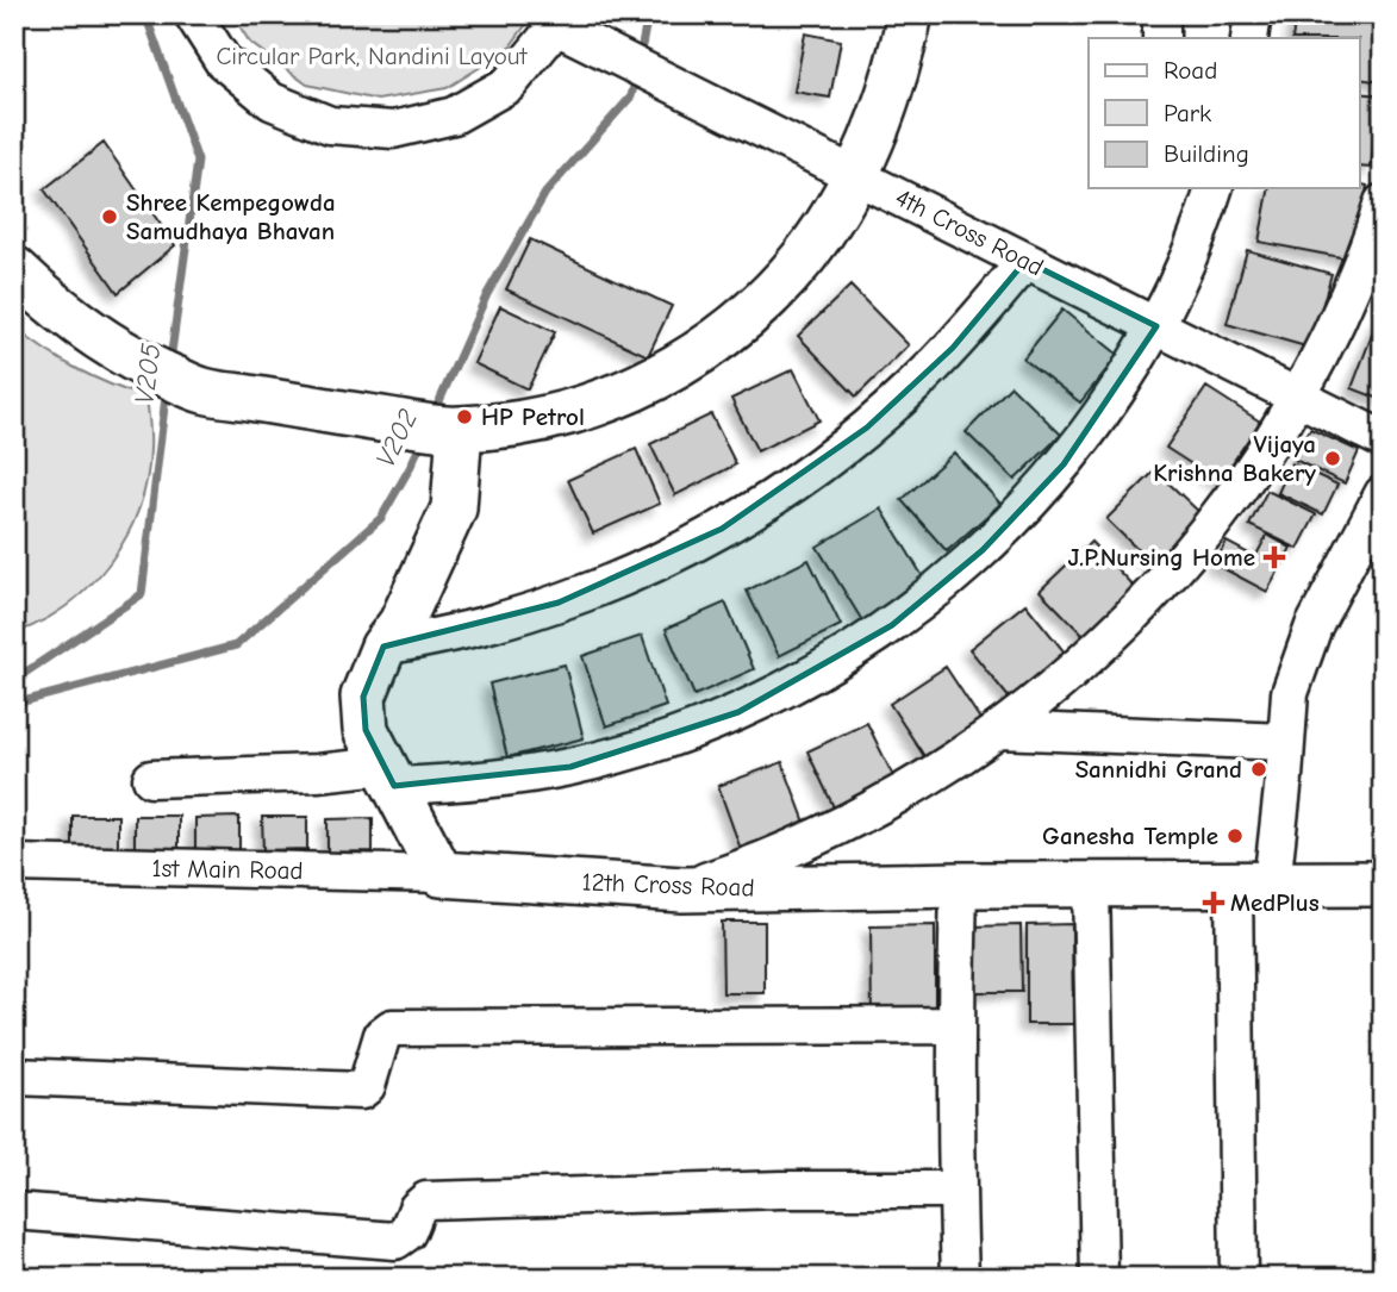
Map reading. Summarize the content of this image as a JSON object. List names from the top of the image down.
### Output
{
  "streets": {
    "main road": ["12th Cross Road"],
    "street": ["4th Cross Road", "1st Main Road"]
  },
  "crossings": [
    ["1st Main Road", "12th Cross Road"]
  ],
  "water": ["V205", "V202"],
  "parks": ["Circular Park, Nandini Layout"],
  "places": {
    "other": [
      "Shree Kempegowda Samudhaya Bhavan",
      "HP Petrol",
      "Vijaya Krishna Bakery",
      "Sannidhi Grand",
      "Ganesha Temple"
    ],
    "health": ["J.P.Nursing Home", "MedPlus"]
  },
  "legend": ["Road", "Park", "Building"]
}
